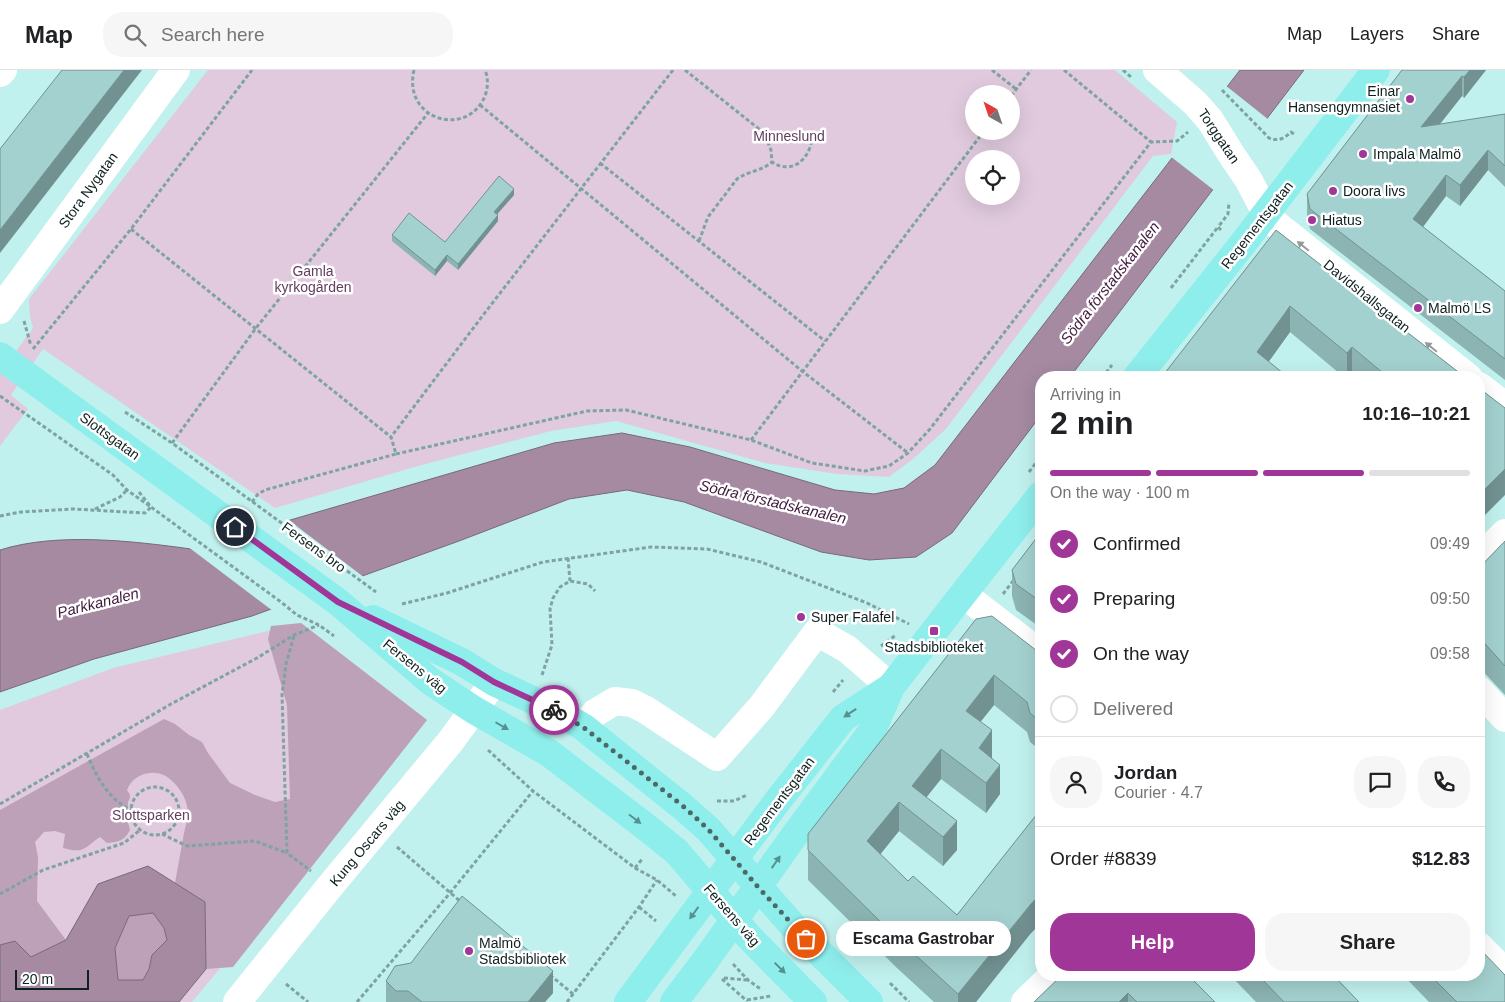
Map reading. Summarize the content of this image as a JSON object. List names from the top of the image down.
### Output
{
  "streets": {
    "main road": ["Regementsgatan", "Slottsgatan", "Fersens väg"],
    "street": [
      "Torggatan",
      "Stora Nygatan",
      "Davidshallsgatan",
      "Kung Oscars väg"
    ],
    "path": ["Fersens bro"]
  },
  "crossings": [
    ["Torggatan", "Regementsgatan"],
    ["Torggatan", "Davidshallsgatan"],
    ["Regementsgatan", "Davidshallsgatan"],
    ["Regementsgatan", "Fersens väg"],
    ["Slottsgatan", "Fersens väg"],
    ["Fersens väg", "Kung Oscars väg"]
  ],
  "one_way": ["Davidshallsgatan"],
  "water": ["Södra förstadskanalen", "Parkkanalen"],
  "parks": ["Minneslund", "Gamla kyrkogården", "Slottsparken"],
  "places": {
    "other": [
      "Einar Hansengymnasiet",
      "Impala Malmö",
      "Doora livs",
      "Hiatus",
      "Malmö LS",
      "Super Falafel",
      "Escama Gastrobar",
      "Malmö Stadsbibliotek"
    ],
    "transit": ["Stadsbiblioteket"]
  },
  "scale_bar": "20 m",
  "north": "top left",
  "page": {
    "header": "Map",
    "search": "Search here",
    "nav": ["Map", "Layers", "Share"],
    "heading": ["2 min", "Arriving in", "10:16–10:21"],
    "panel": [
      "Jordan",
      "Courier · 4.7",
      "Order #8839",
      "$12.83"
    ],
    "bar": "On the way · 100 m",
    "list": [
      ["Confirmed", "09:49"],
      ["Preparing", "09:50"],
      ["On the way", "09:58"],
      "Delivered"
    ],
    "buttons": ["Help", "Share"],
    "bubble": "Escama Gastrobar",
    "scale": "20 m"
  }
}
